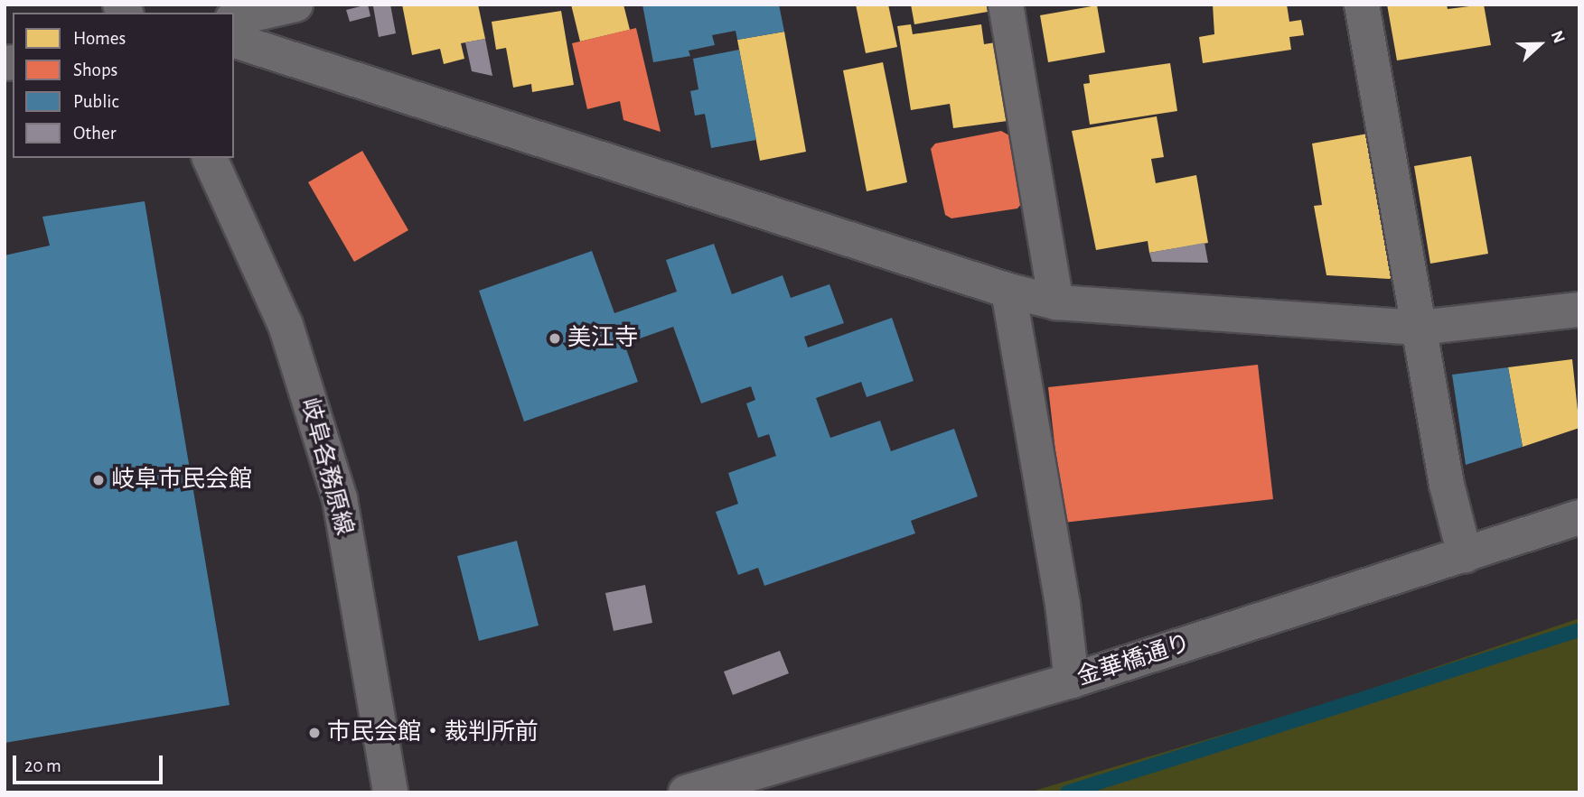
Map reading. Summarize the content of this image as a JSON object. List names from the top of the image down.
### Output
{
  "streets": {
    "street": ["岐阜各務原線", "金華橋通り"]
  },
  "places": ["美江寺", "岐阜市民会館", "市民会館・裁判所前"],
  "legend": [
    "Homes",
    "Shops",
    "Public",
    "Other"
  ],
  "scale_bar": "20 m",
  "north": "right"
}
